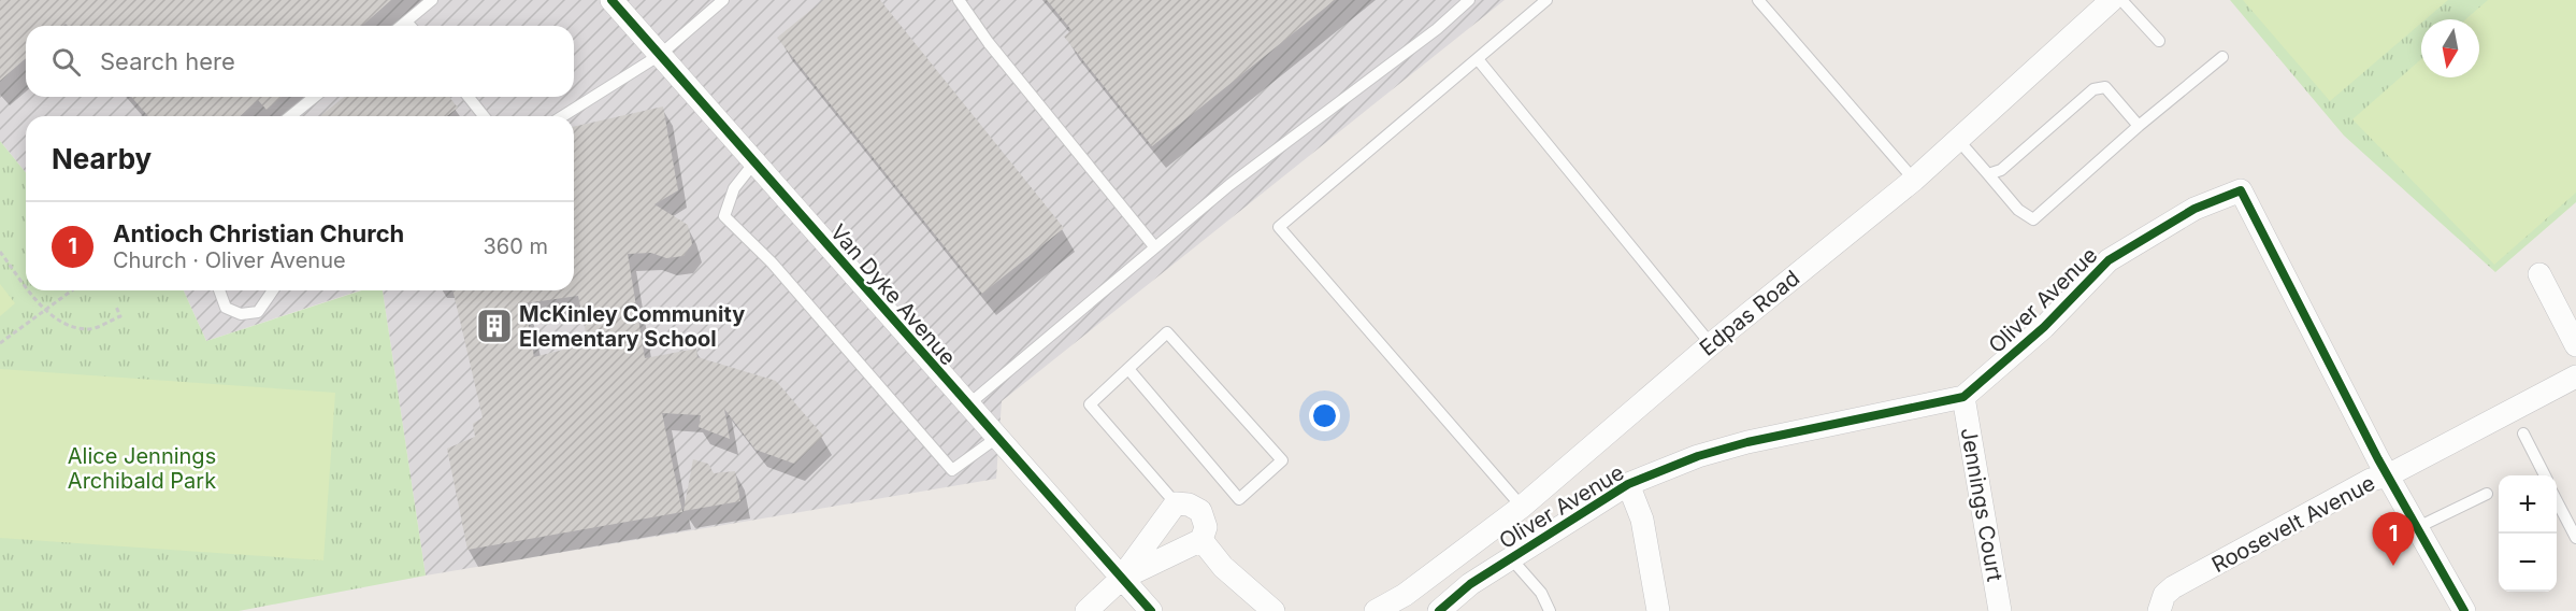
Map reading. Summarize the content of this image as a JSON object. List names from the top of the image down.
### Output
{
  "streets": {
    "street": [
      "Van Dyke Avenue",
      "Oliver Avenue",
      "Edpas Road",
      "Jennings Court",
      "Roosevelt Avenue"
    ]
  },
  "crossings": [
    ["Oliver Avenue", "Jennings Court"],
    ["Oliver Avenue", "Roosevelt Avenue"]
  ],
  "parks": ["Alice Jennings Archibald Park"],
  "places": {
    "building": ["McKinley Community Elementary School"]
  },
  "north": "bottom",
  "page": {
    "search": "Search here",
    "heading": "Nearby",
    "list": [
      {
        "mark": "1",
        "name": "Antioch Christian Church",
        "note": "Church · Oliver Avenue",
        "value": "360 m"
      }
    ],
    "map_buttons": ["+", "−"],
    "pins": "1"
  }
}
